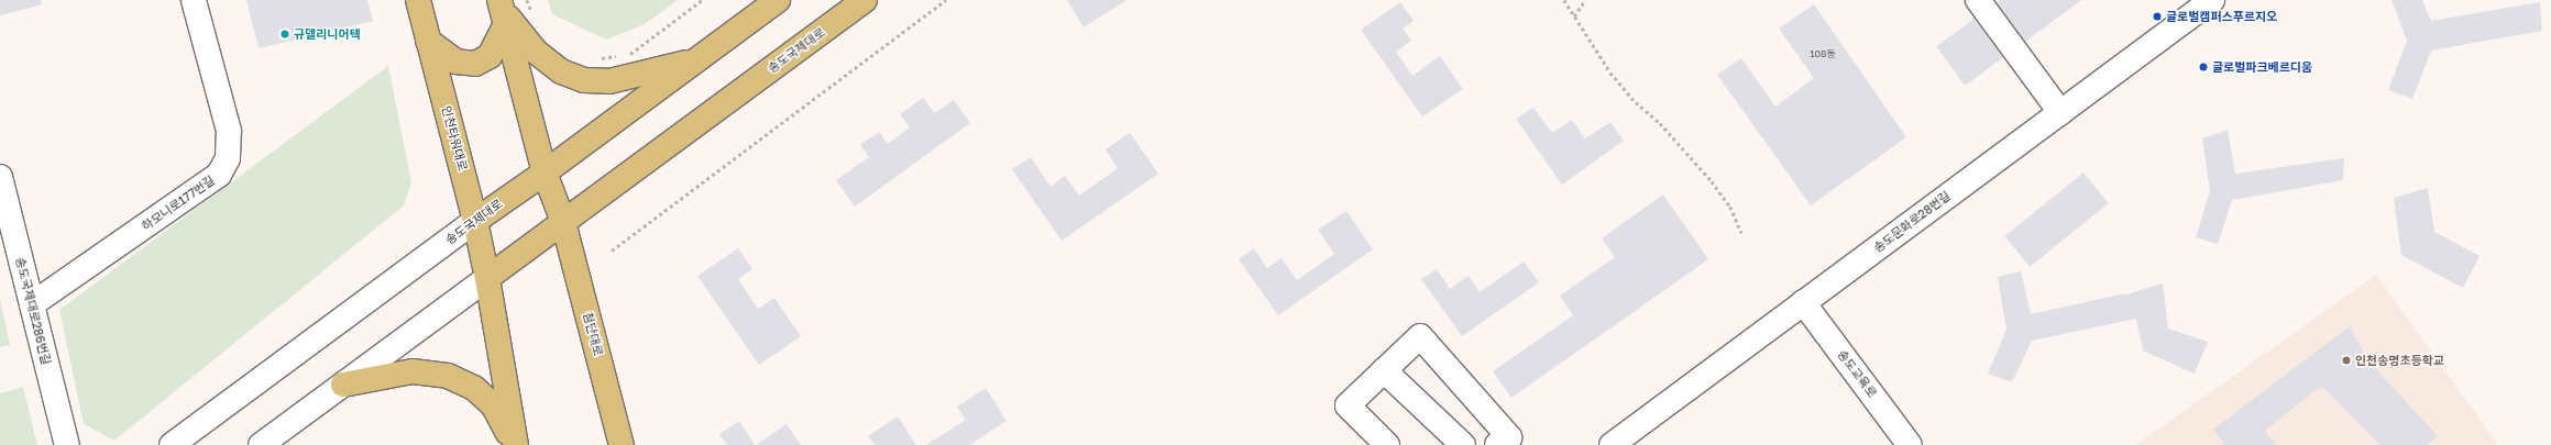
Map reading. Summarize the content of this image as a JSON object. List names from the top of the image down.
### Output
{
  "streets": {
    "main road": ["송도국제대로", "인천타워대로", "첨단대로"],
    "street": [
      "하모니로177번길",
      "송도문화로28번길",
      "송도국제대로286번길",
      "송도교육로"
    ]
  },
  "crossings": [
    ["송도국제대로", "인천타워대로"],
    ["송도국제대로", "첨단대로"],
    ["하모니로177번길", "송도국제대로286번길"],
    ["송도문화로28번길", "송도교육로"]
  ],
  "places": [
    "글로벌캠퍼스푸르지오",
    "규델리니어텍",
    "글로벌파크베르디움",
    "인천송명초등학교"
  ],
  "house_numbers": ["108동"]
}
